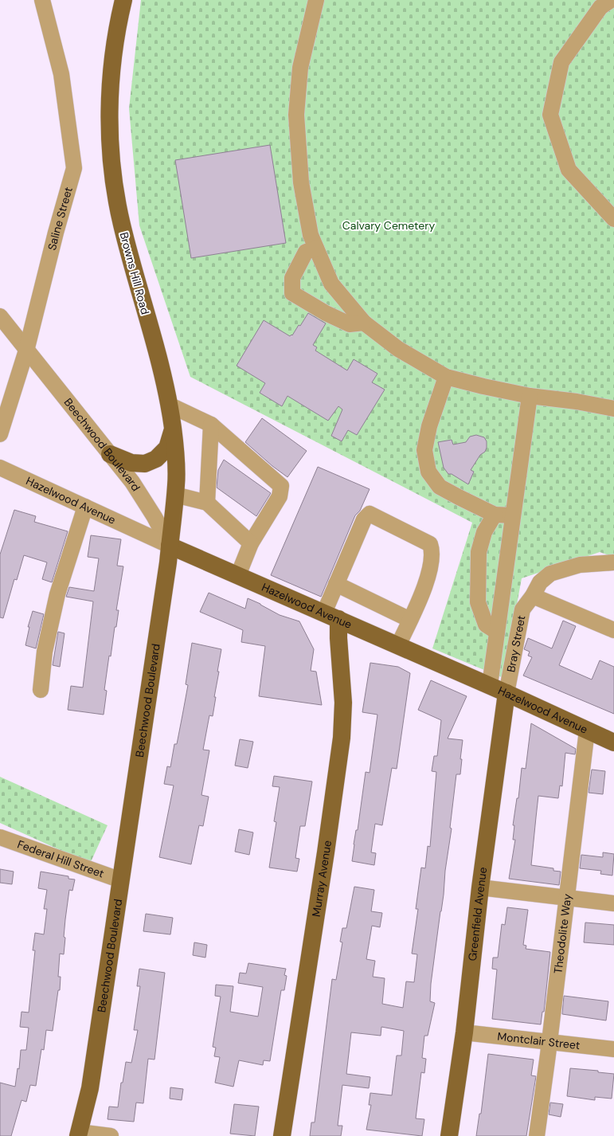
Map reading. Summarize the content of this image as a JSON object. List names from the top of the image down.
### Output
{
  "streets": {
    "main road": [
      "Browns Hill Road",
      "Beechwood Boulevard",
      "Hazelwood Avenue",
      "Murray Avenue",
      "Greenfield Avenue"
    ],
    "street": [
      "Saline Street",
      "Bray Street",
      "Federal Hill Street",
      "Theodolite Way",
      "Montclair Street"
    ]
  },
  "crossings": [
    ["Saline Street", "Beechwood Boulevard"],
    ["Browns Hill Road", "Beechwood Boulevard"],
    ["Browns Hill Road", "Hazelwood Avenue"],
    ["Beechwood Boulevard", "Hazelwood Avenue"],
    ["Beechwood Boulevard", "Federal Hill Street"],
    ["Hazelwood Avenue", "Bray Street"],
    ["Hazelwood Avenue", "Murray Avenue"],
    ["Hazelwood Avenue", "Greenfield Avenue"],
    ["Hazelwood Avenue", "Theodolite Way"],
    ["Bray Street", "Greenfield Avenue"],
    ["Greenfield Avenue", "Montclair Street"],
    ["Theodolite Way", "Montclair Street"]
  ],
  "parks": ["Calvary Cemetery"]
}
